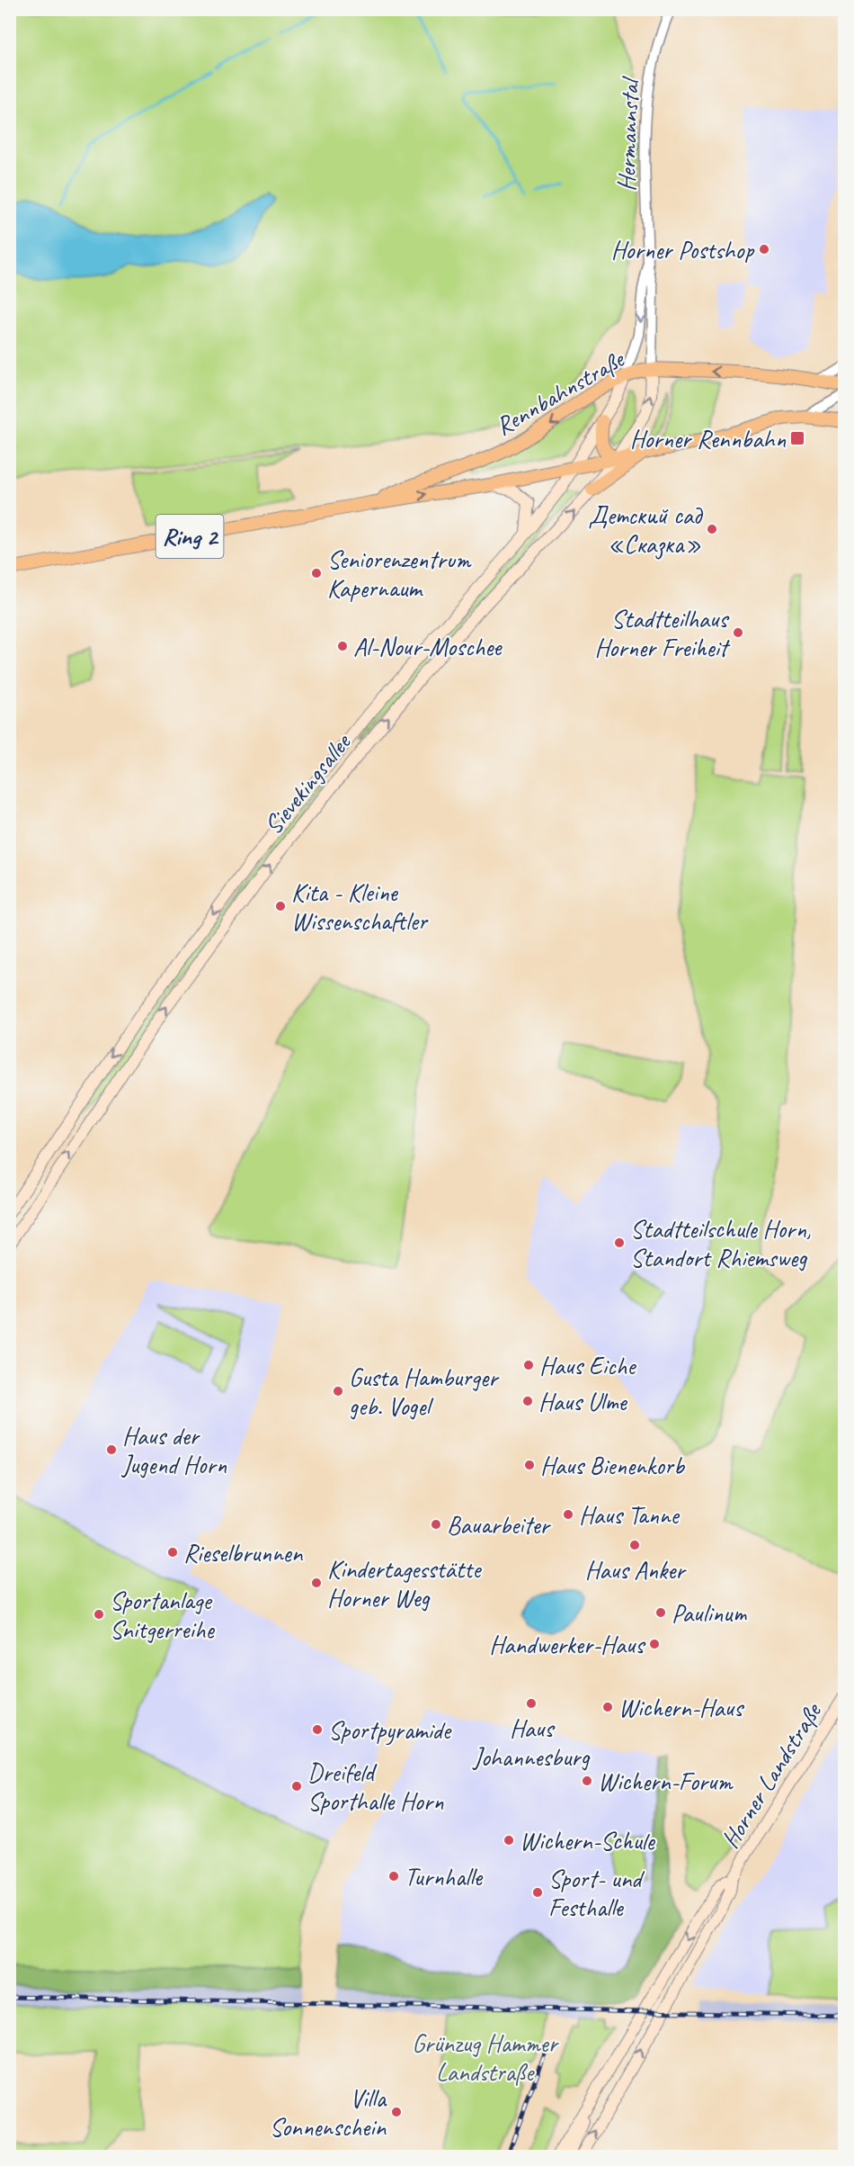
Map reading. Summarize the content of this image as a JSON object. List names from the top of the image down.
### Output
{
  "streets": {
    "main road": [
      "Rennbahnstraße",
      "Ring 2",
      "Sievekingsallee",
      "Horner Landstraße"
    ],
    "street": ["Hermannstal"]
  },
  "crossings": [
    ["Hermannstal", "Rennbahnstraße"],
    ["Hermannstal", "Sievekingsallee"],
    ["Rennbahnstraße", "Sievekingsallee"]
  ],
  "parks": ["Grünzug Hammer Landstraße"],
  "places": {
    "other": [
      "Horner Postshop",
      "Детский сад «Сказка»",
      "Seniorenzentrum Kapernaum",
      "Stadtteilhaus Horner Freiheit",
      "Al-Nour-Moschee",
      "Kita - Kleine Wissenschaftler",
      "Stadtteilschule Horn, Standort Rhiemsweg",
      "Haus Eiche",
      "Gusta Hamburger geb. Vogel",
      "Haus Ulme",
      "Haus der Jugend Horn",
      "Haus Bienenkorb",
      "Haus Tanne",
      "Bauarbeiter",
      "Haus Anker",
      "Rieselbrunnen",
      "Kindertagesstätte Horner Weg",
      "Paulinum",
      "Sportanlage Snitgerreihe",
      "Handwerker-Haus",
      "Haus Johannesburg",
      "Wichern-Haus",
      "Sportpyramide",
      "Wichern-Forum",
      "Dreifeld Sporthalle Horn",
      "Wichern-Schule",
      "Turnhalle",
      "Sport- und Festhalle",
      "Villa Sonnenschein"
    ],
    "transit": ["Horner Rennbahn"]
  }
}
